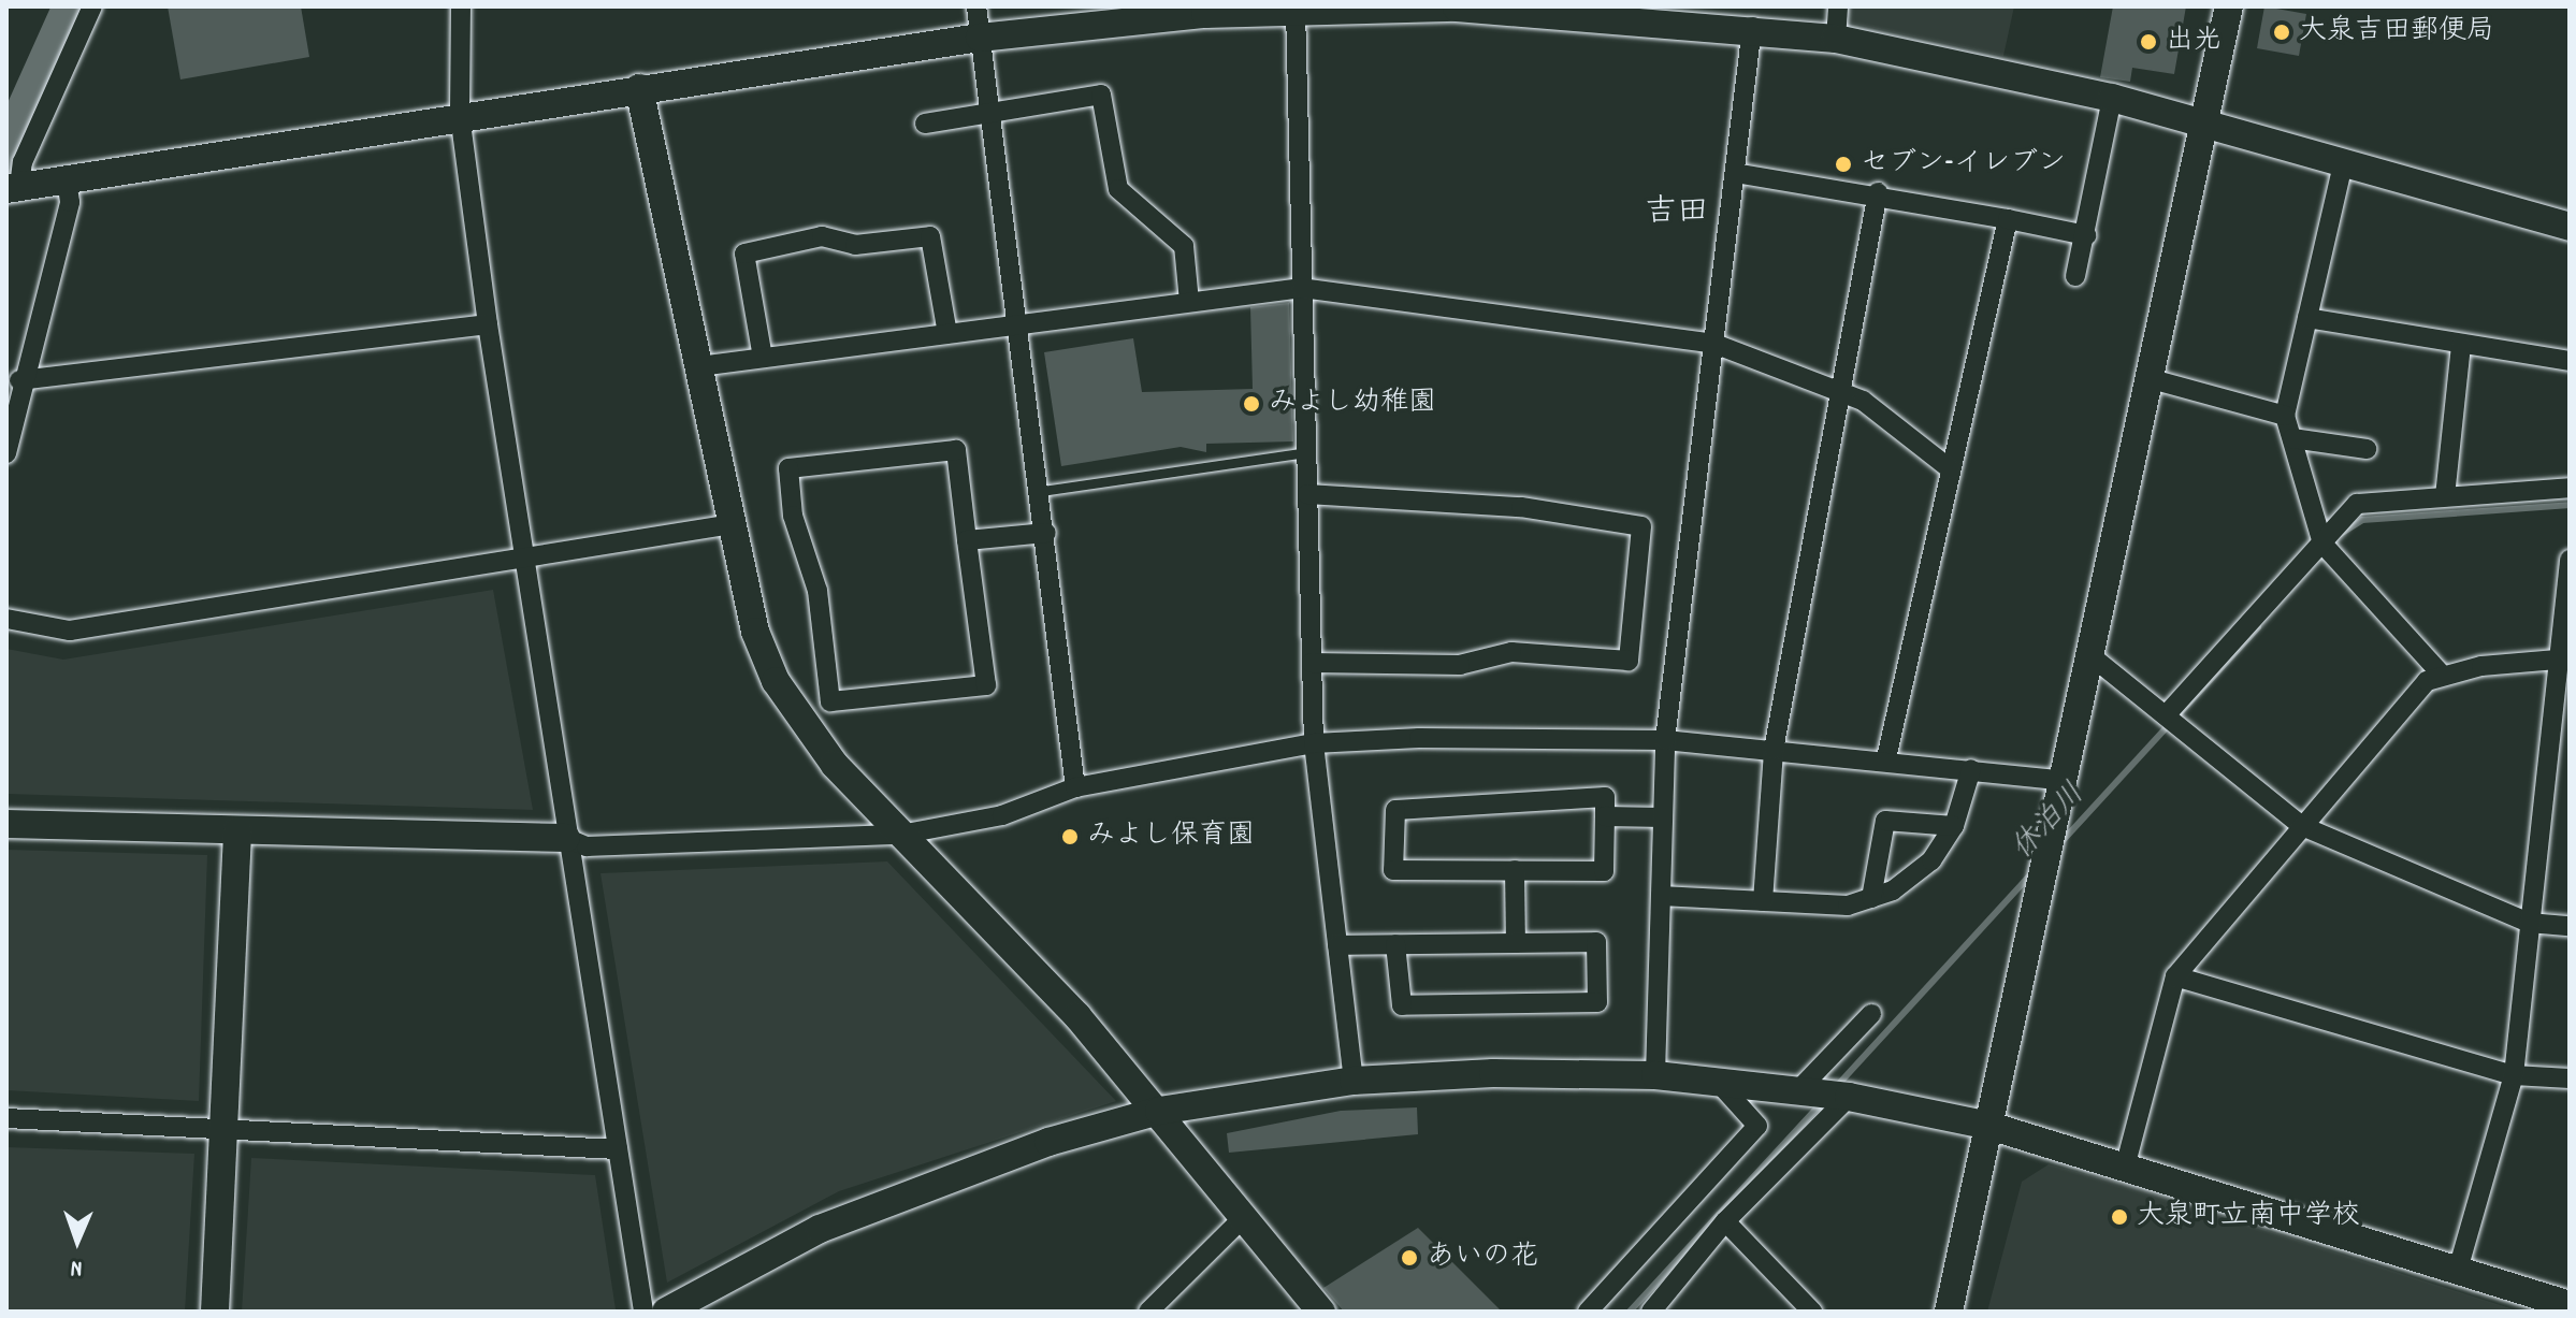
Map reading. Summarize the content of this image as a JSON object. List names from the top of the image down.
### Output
{
  "districts": ["吉田"],
  "water": ["休泊川"],
  "places": [
    "大泉吉田郵便局",
    "出光",
    "セブン-イレブン",
    "みよし幼稚園",
    "みよし保育園",
    "大泉町立南中学校",
    "あいの花"
  ],
  "north": "bottom"
}
